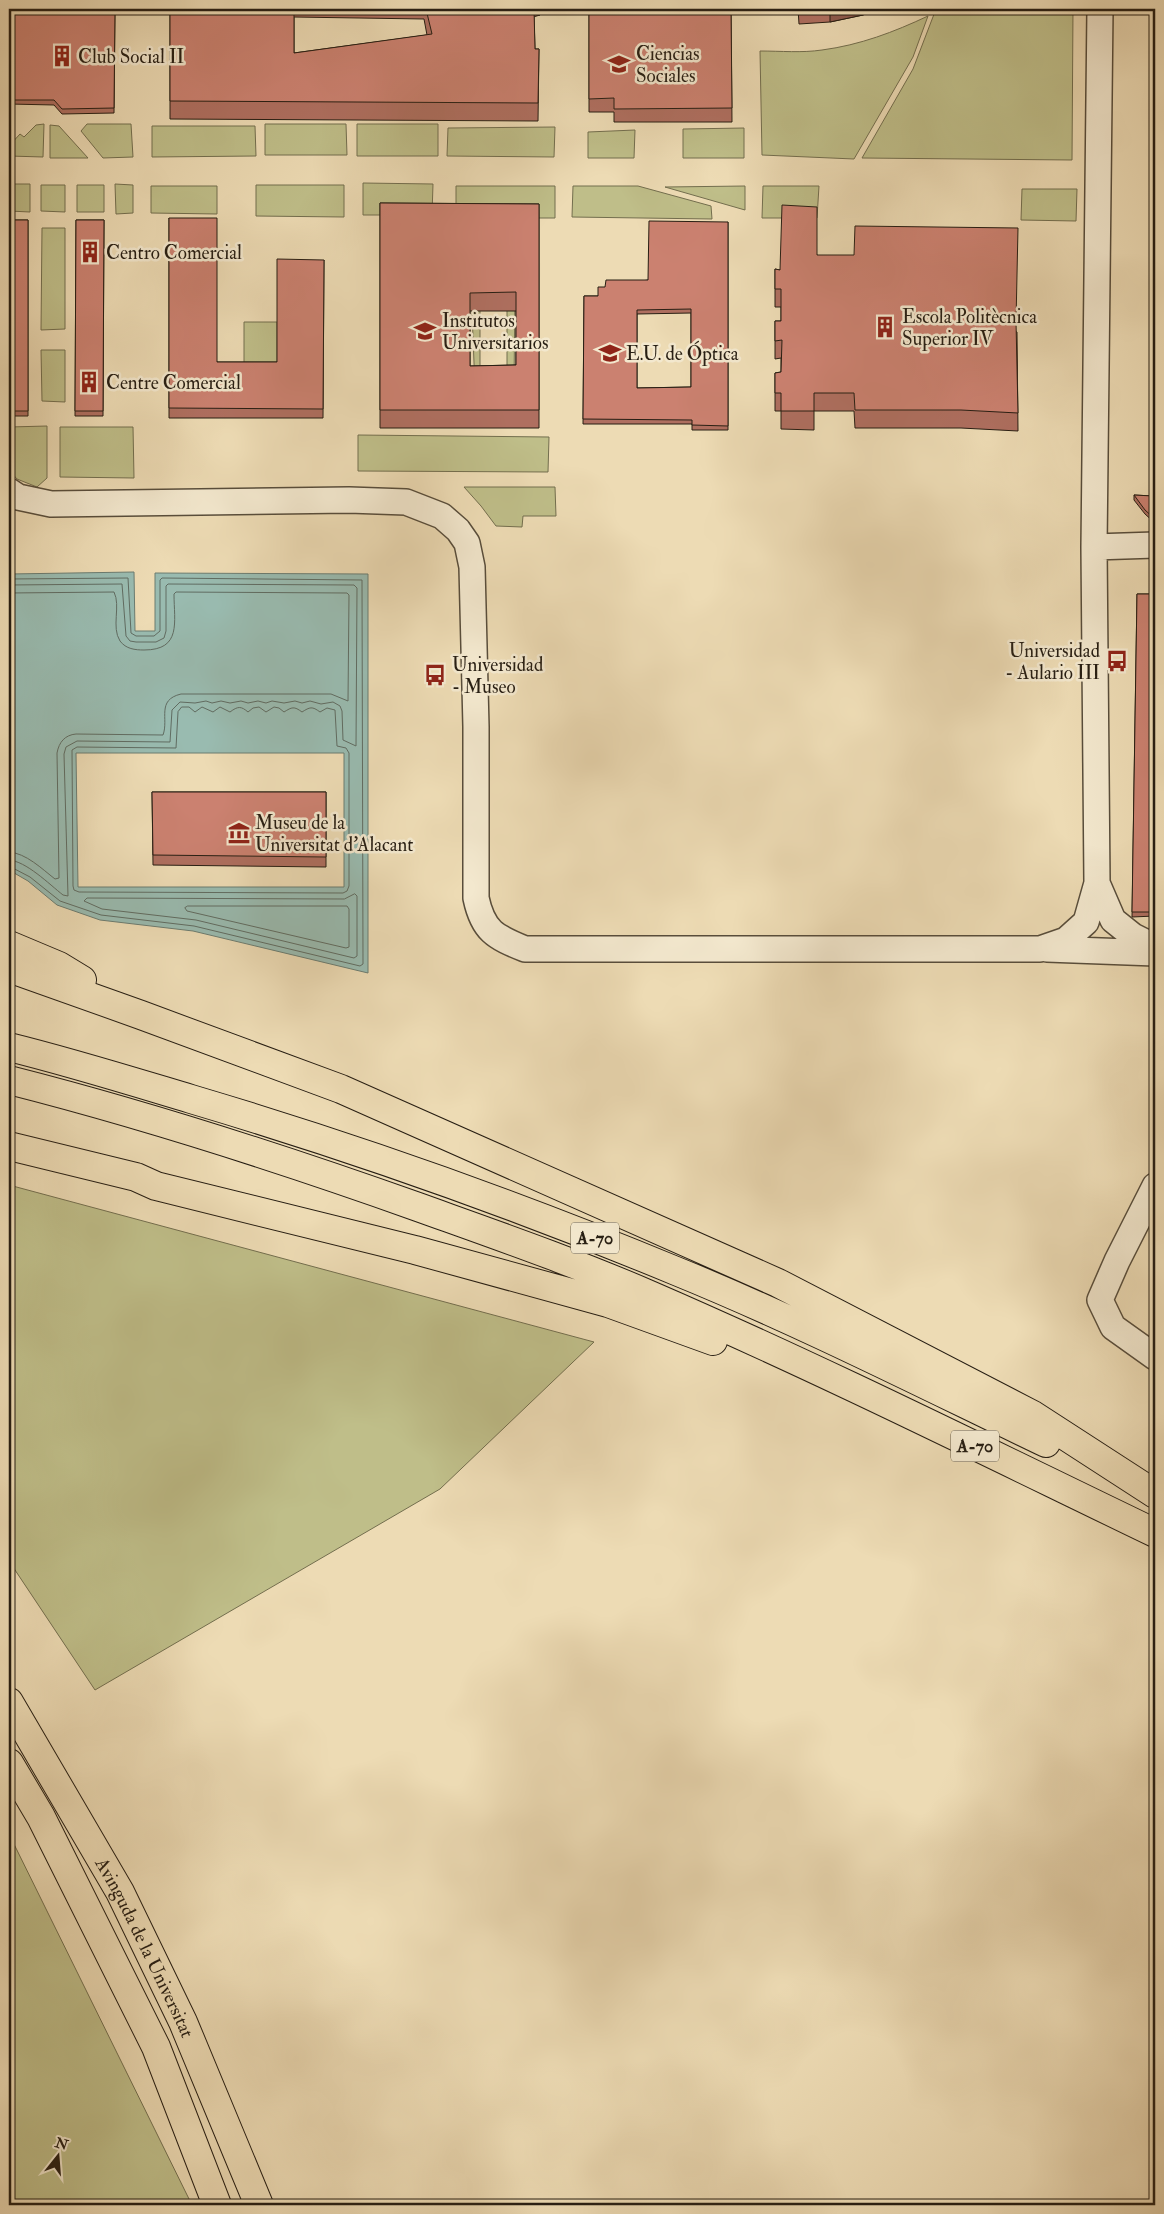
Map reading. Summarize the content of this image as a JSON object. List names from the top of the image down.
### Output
{
  "streets": {
    "main road": ["A-70", "Avinguda de la Universitat"]
  },
  "places": {
    "building": [
      "Club Social II",
      "Centro Comercial",
      "Escola Politècnica Superior IV",
      "Centre Comercial"
    ],
    "school or university": ["Ciencias Sociales", "Institutos Universitarios", "E.U. de Óptica"],
    "bus stop": ["Universidad - Aulario III", "Universidad - Museo"],
    "museum": ["Museu de la Universitat d'Alacant"]
  },
  "north": "top"
}
